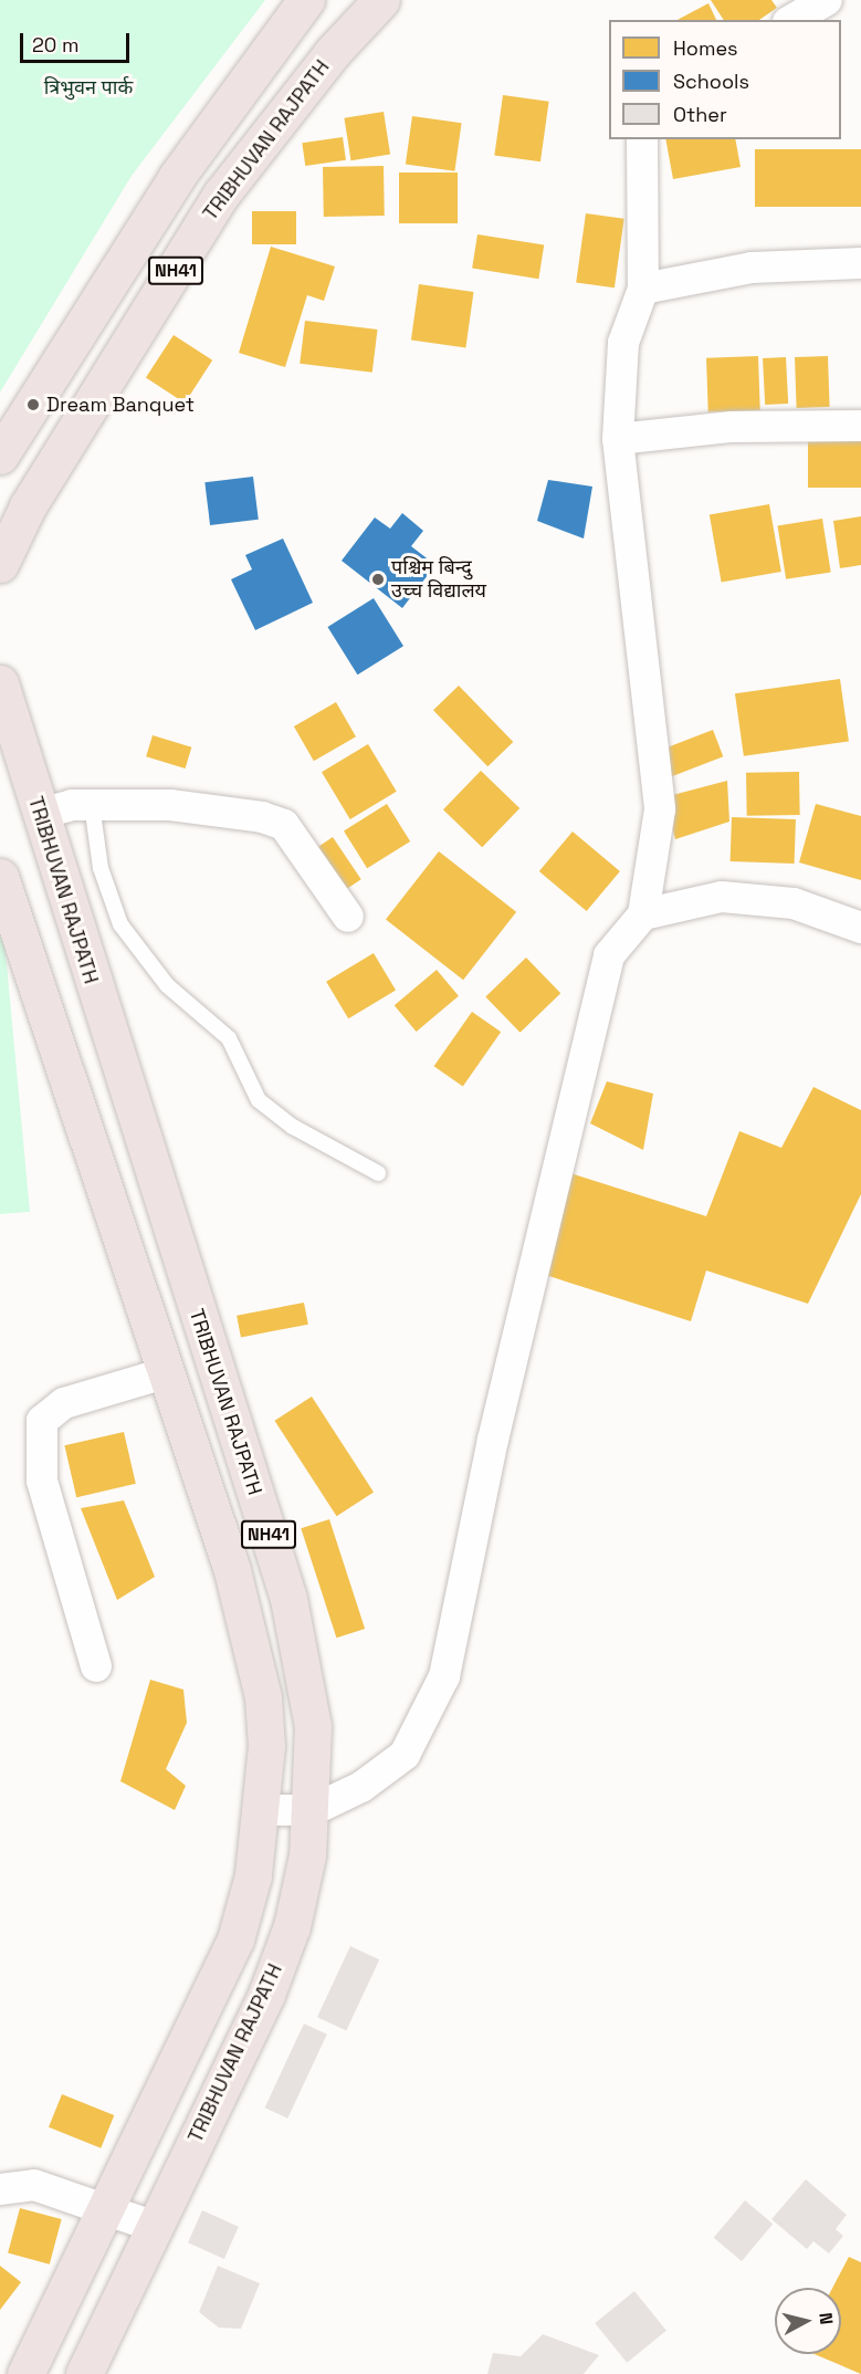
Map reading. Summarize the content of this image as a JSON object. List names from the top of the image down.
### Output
{
  "streets": {
    "highway": ["TRIBHUVAN RAJPATH", "NH41"]
  },
  "parks": ["त्रिभुवन पार्क"],
  "places": ["Dream Banquet", "पश्चिम बिन्दु उच्च विद्यालय"],
  "legend": ["Homes", "Schools", "Other"],
  "scale_bar": "20 m",
  "north": "right"
}
